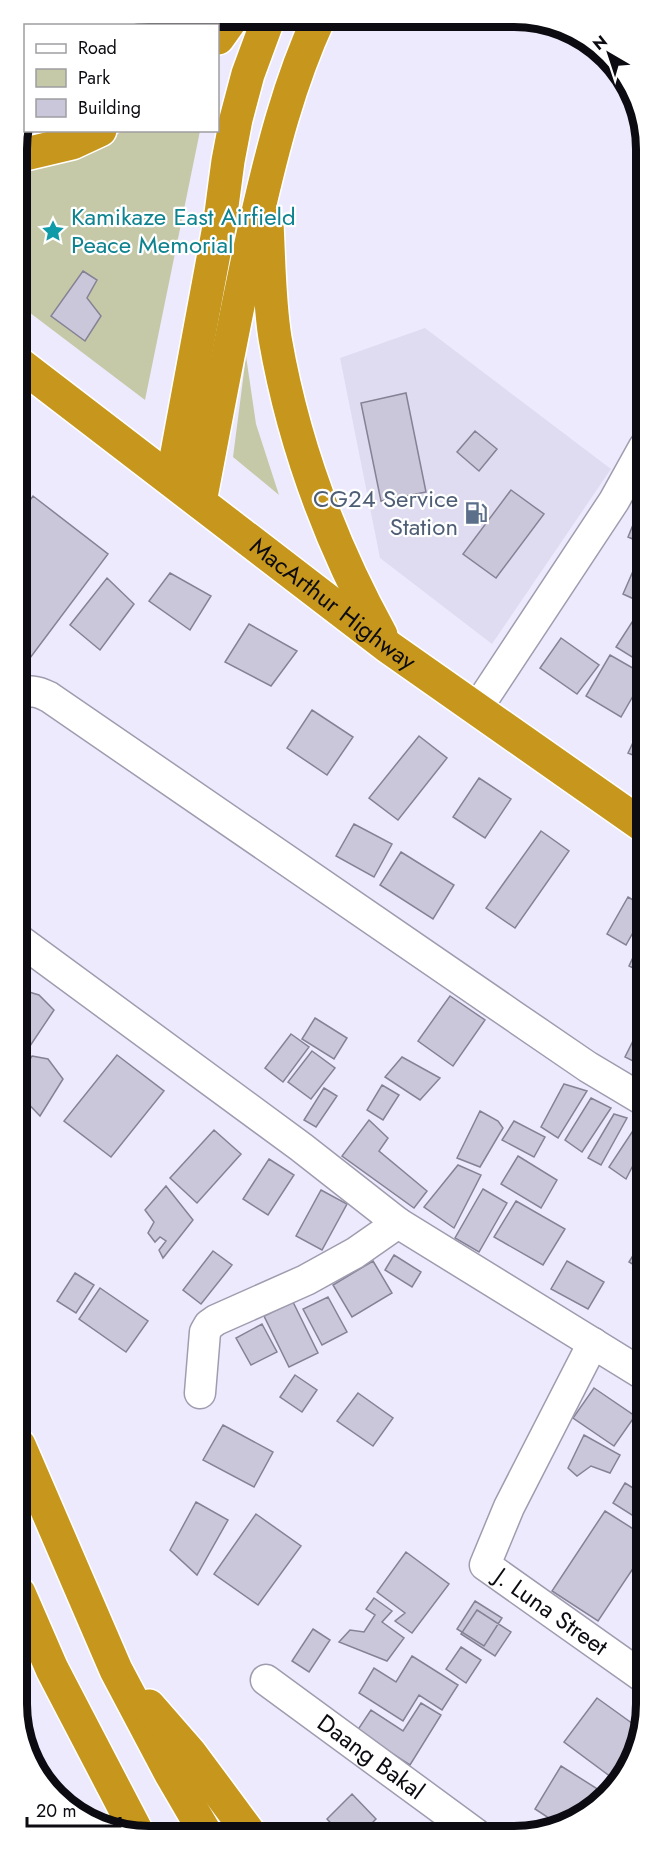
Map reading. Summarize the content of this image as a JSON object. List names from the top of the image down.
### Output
{
  "streets": {
    "highway": ["MacArthur Highway"],
    "street": ["J. Luna Street", "Daang Bakal"]
  },
  "places": {
    "place": ["Kamikaze East Airfield Peace Memorial"],
    "fuel station": ["CG24 Service Station"]
  },
  "legend": ["Road", "Park", "Building"],
  "scale_bar": "20 m",
  "north": "top left"
}
